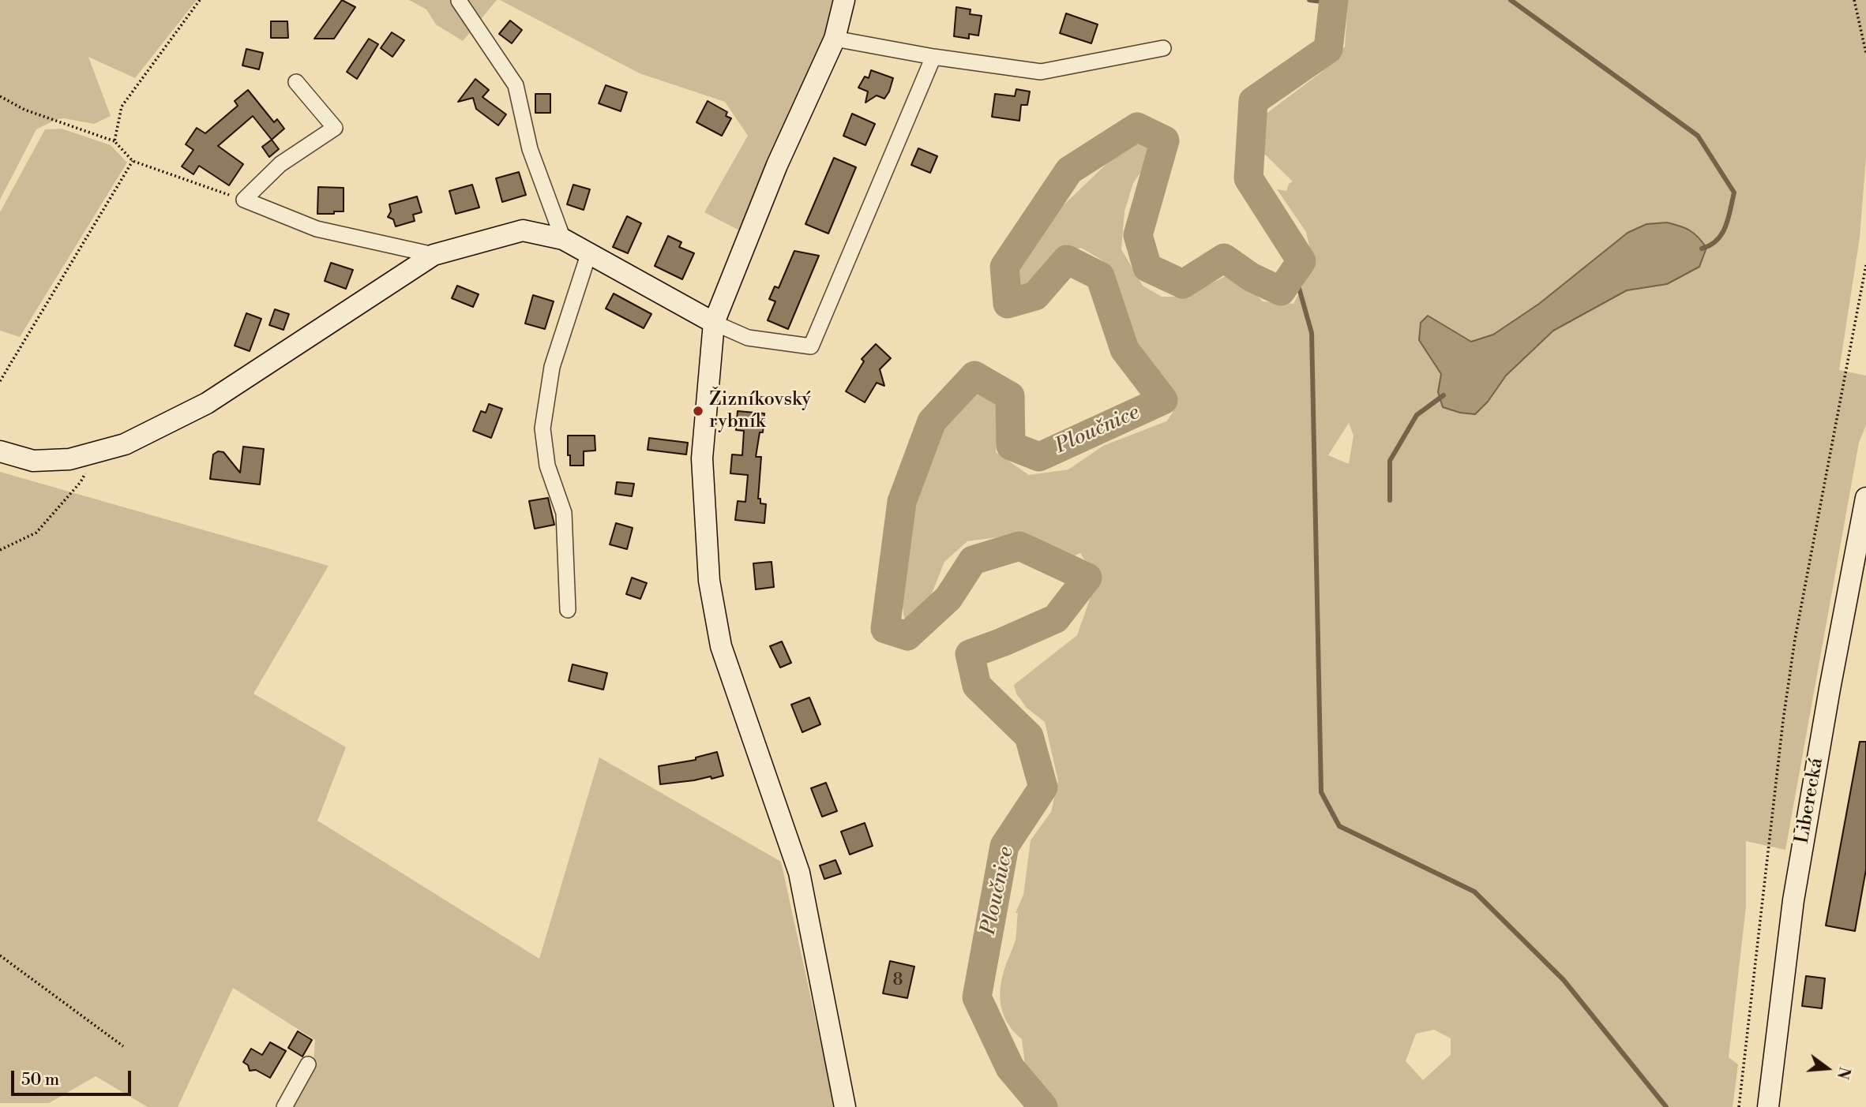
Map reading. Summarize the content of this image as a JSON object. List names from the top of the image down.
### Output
{
  "streets": {
    "street": ["Liberecká"]
  },
  "water": ["Ploučnice"],
  "places": ["Žizníkovský rybník"],
  "house_numbers": ["8"],
  "scale_bar": "50 m",
  "north": "right"
}
